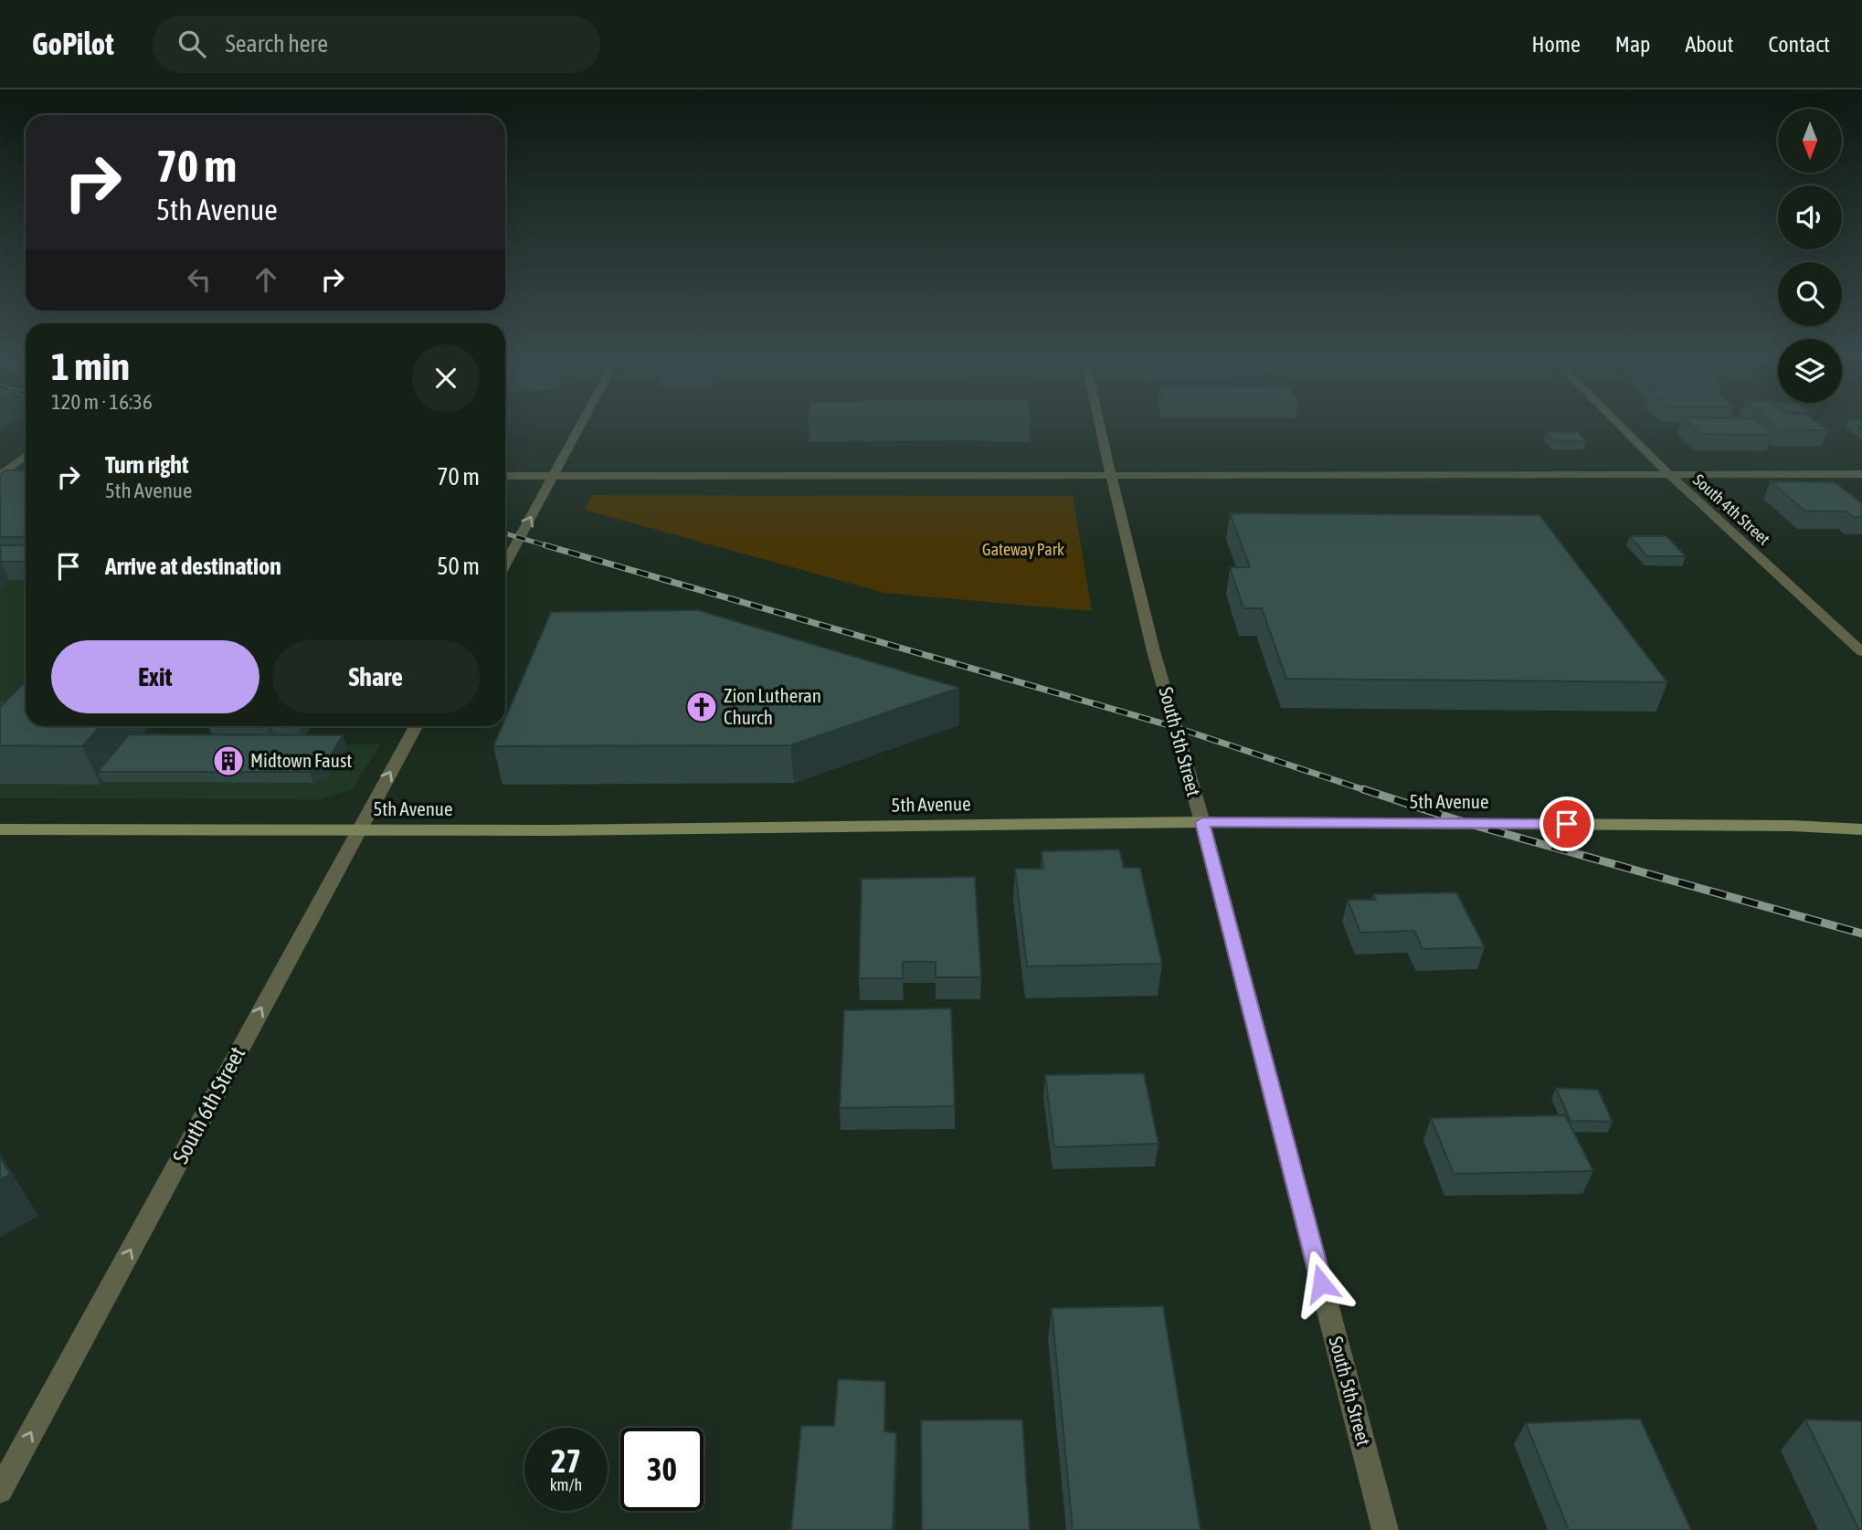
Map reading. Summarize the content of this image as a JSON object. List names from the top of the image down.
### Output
{
  "streets": {
    "main road": ["5th Avenue"],
    "street": ["South 4th Street", "South 5th Street", "South 6th Street"]
  },
  "crossings": [
    ["South 5th Street", "5th Avenue"],
    ["5th Avenue", "South 6th Street"]
  ],
  "one_way": ["South 6th Street"],
  "parks": ["Gateway Park"],
  "places": {
    "church": ["Zion Lutheran Church"],
    "building": ["Midtown Faust"]
  },
  "north": "bottom",
  "page": {
    "header": "GoPilot",
    "search": "Search here",
    "nav": [
      "Home",
      "Map",
      "About",
      "Contact"
    ],
    "turn": ["70 m", "5th Avenue"],
    "heading": ["1 min", "120 m · 16:36"],
    "list": [
      {
        "name": "Turn right",
        "note": "5th Avenue",
        "value": "70 m"
      },
      {
        "name": "Arrive at destination",
        "value": "50 m"
      }
    ],
    "buttons": ["Exit", "Share"],
    "speed": "27 km/h",
    "limit": "30"
  }
}
